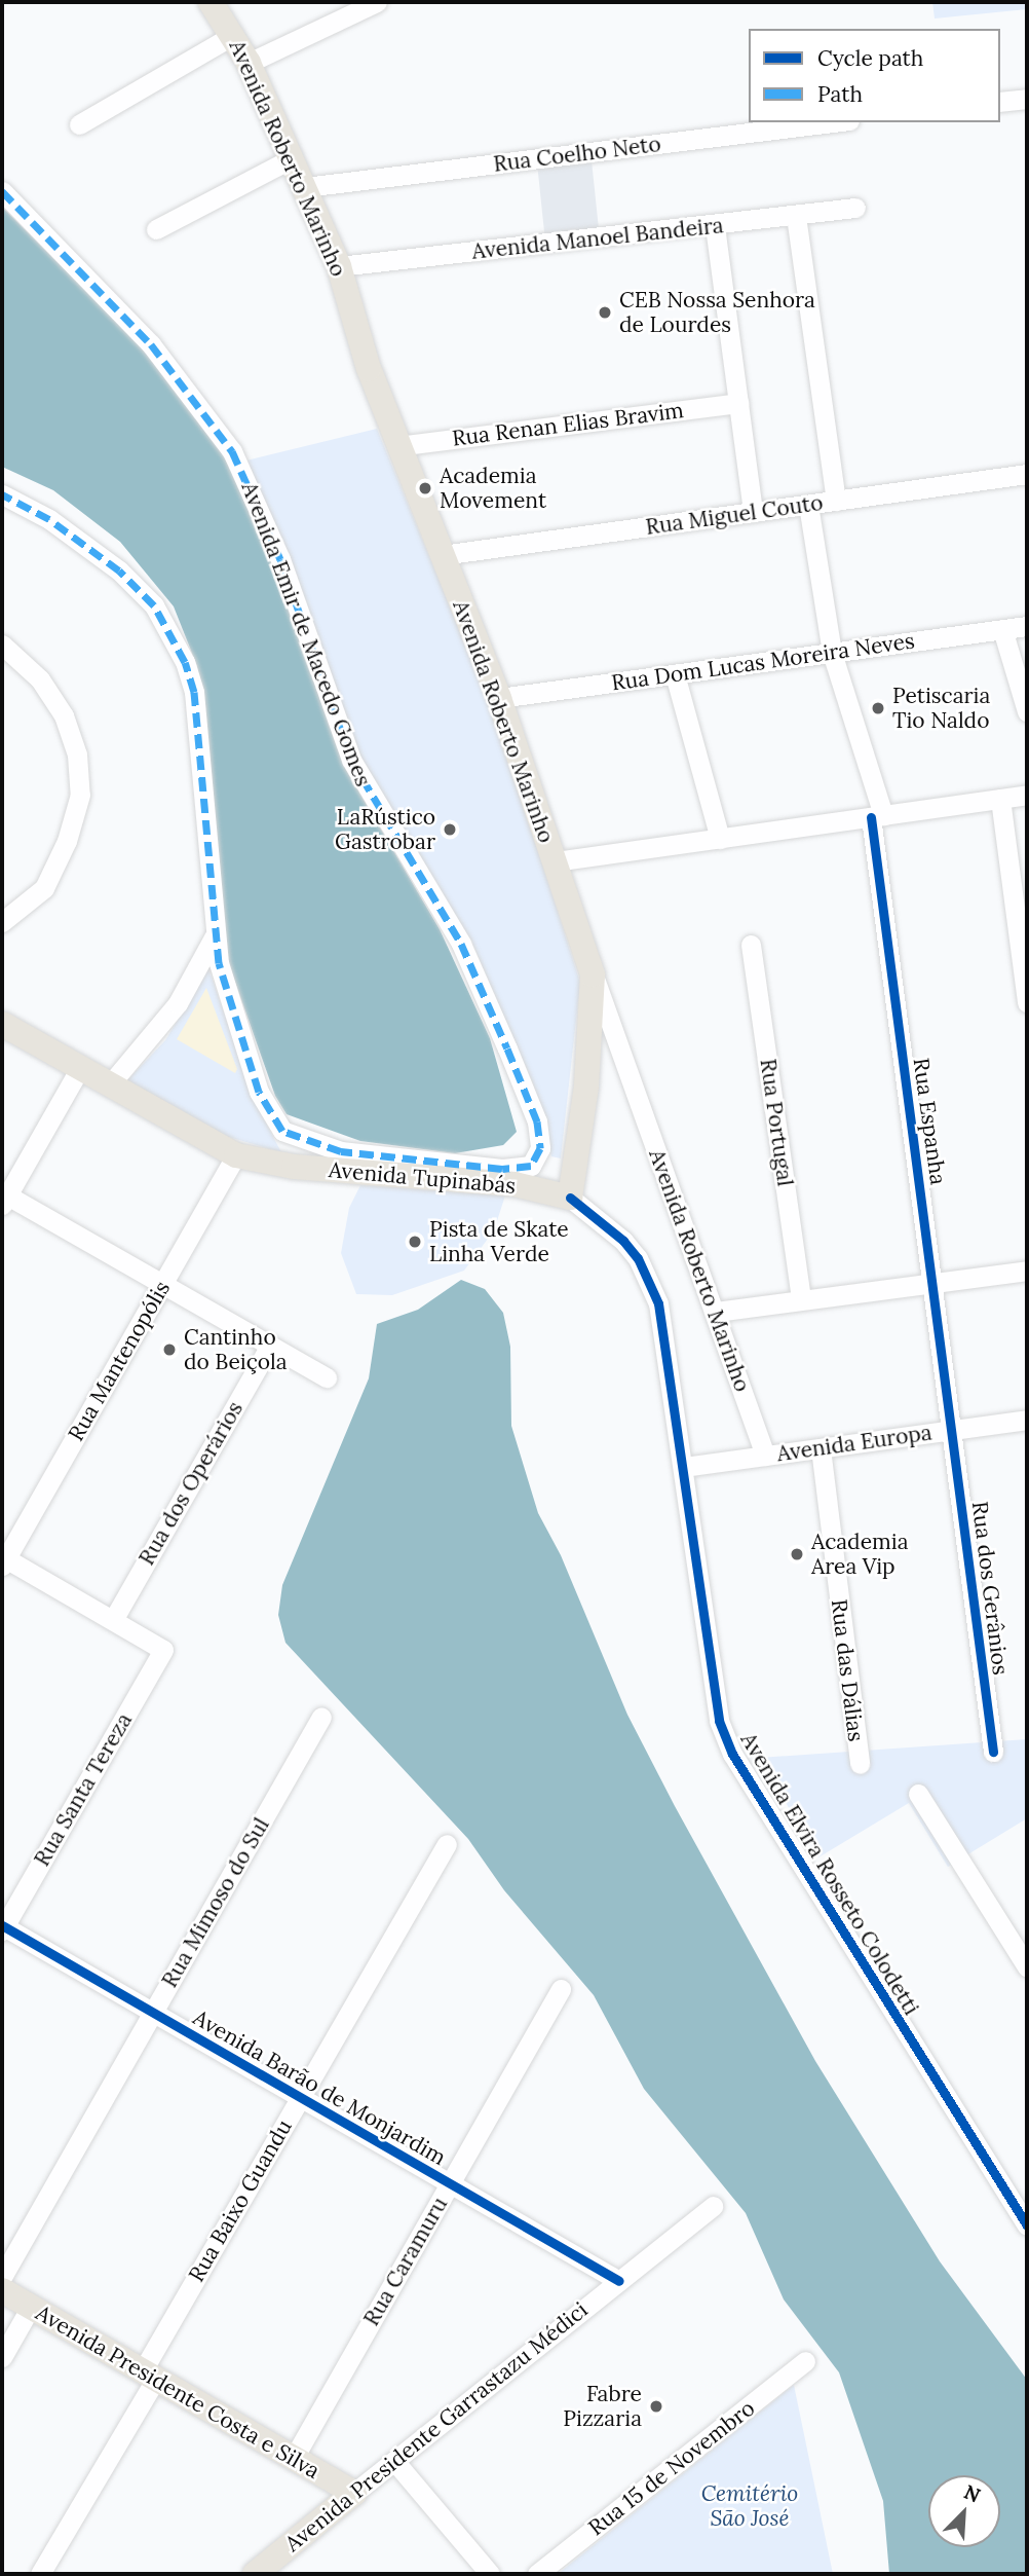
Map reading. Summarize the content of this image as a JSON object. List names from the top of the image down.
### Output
{
  "streets": {
    "main road": [
      "Avenida Roberto Marinho",
      "Avenida Tupinabás",
      "Avenida Presidente Costa e Silva",
      "Avenida Presidente Garrastazu Médici"
    ],
    "street": [
      "Rua Coelho Neto",
      "Avenida Manoel Bandeira",
      "Rua Renan Elias Bravim",
      "Rua Miguel Couto",
      "Avenida Emir de Macedo Gomes",
      "Rua Dom Lucas Moreira Neves",
      "Rua Espanha",
      "Rua Portugal",
      "Rua Mantenopólis",
      "Avenida Europa",
      "Rua dos Operários",
      "Rua dos Gerânios",
      "Rua das Dálias",
      "Rua Santa Tereza",
      "Avenida Elvira Rosseto Colodetti",
      "Rua Mimoso do Sul",
      "Avenida Barão de Monjardim",
      "Rua Baixo Guandu",
      "Rua Caramuru",
      "Rua 15 de Novembro"
    ]
  },
  "crossings": [
    ["Rua Coelho Neto", "Avenida Roberto Marinho"],
    ["Avenida Roberto Marinho", "Avenida Manoel Bandeira"],
    ["Avenida Roberto Marinho", "Rua Renan Elias Bravim"],
    ["Avenida Roberto Marinho", "Rua Miguel Couto"],
    ["Avenida Roberto Marinho", "Rua Dom Lucas Moreira Neves"],
    ["Avenida Roberto Marinho", "Avenida Europa"],
    ["Rua Miguel Couto", "Rua Espanha"],
    ["Rua Dom Lucas Moreira Neves", "Rua Espanha"],
    ["Rua Espanha", "Avenida Europa"],
    ["Rua Espanha", "Rua dos Gerânios"],
    ["Avenida Tupinabás", "Rua Mantenopólis"],
    ["Avenida Tupinabás", "Avenida Europa"],
    ["Avenida Tupinabás", "Avenida Elvira Rosseto Colodetti"],
    ["Avenida Europa", "Rua dos Gerânios"],
    ["Avenida Europa", "Rua das Dálias"],
    ["Avenida Europa", "Avenida Elvira Rosseto Colodetti"],
    ["Rua dos Operários", "Rua Santa Tereza"],
    ["Rua Santa Tereza", "Avenida Barão de Monjardim"],
    ["Rua Mimoso do Sul", "Avenida Barão de Monjardim"],
    ["Avenida Barão de Monjardim", "Rua Baixo Guandu"],
    ["Avenida Barão de Monjardim", "Rua Caramuru"],
    ["Avenida Barão de Monjardim", "Avenida Presidente Garrastazu Médici"],
    ["Rua Baixo Guandu", "Avenida Presidente Costa e Silva"],
    ["Rua Caramuru", "Avenida Presidente Costa e Silva"],
    ["Avenida Presidente Costa e Silva", "Avenida Presidente Garrastazu Médici"]
  ],
  "parks": ["Cemitério São José"],
  "places": [
    "CEB Nossa Senhora de Lourdes",
    "Academia Movement",
    "Petiscaria Tio Naldo",
    "LaRústico Gastrobar",
    "Pista de Skate Linha Verde",
    "Cantinho do Beiçola",
    "Academia Area Vip",
    "Fabre Pizzaria"
  ],
  "legend": ["Cycle path", "Path"],
  "north": "top right"
}
